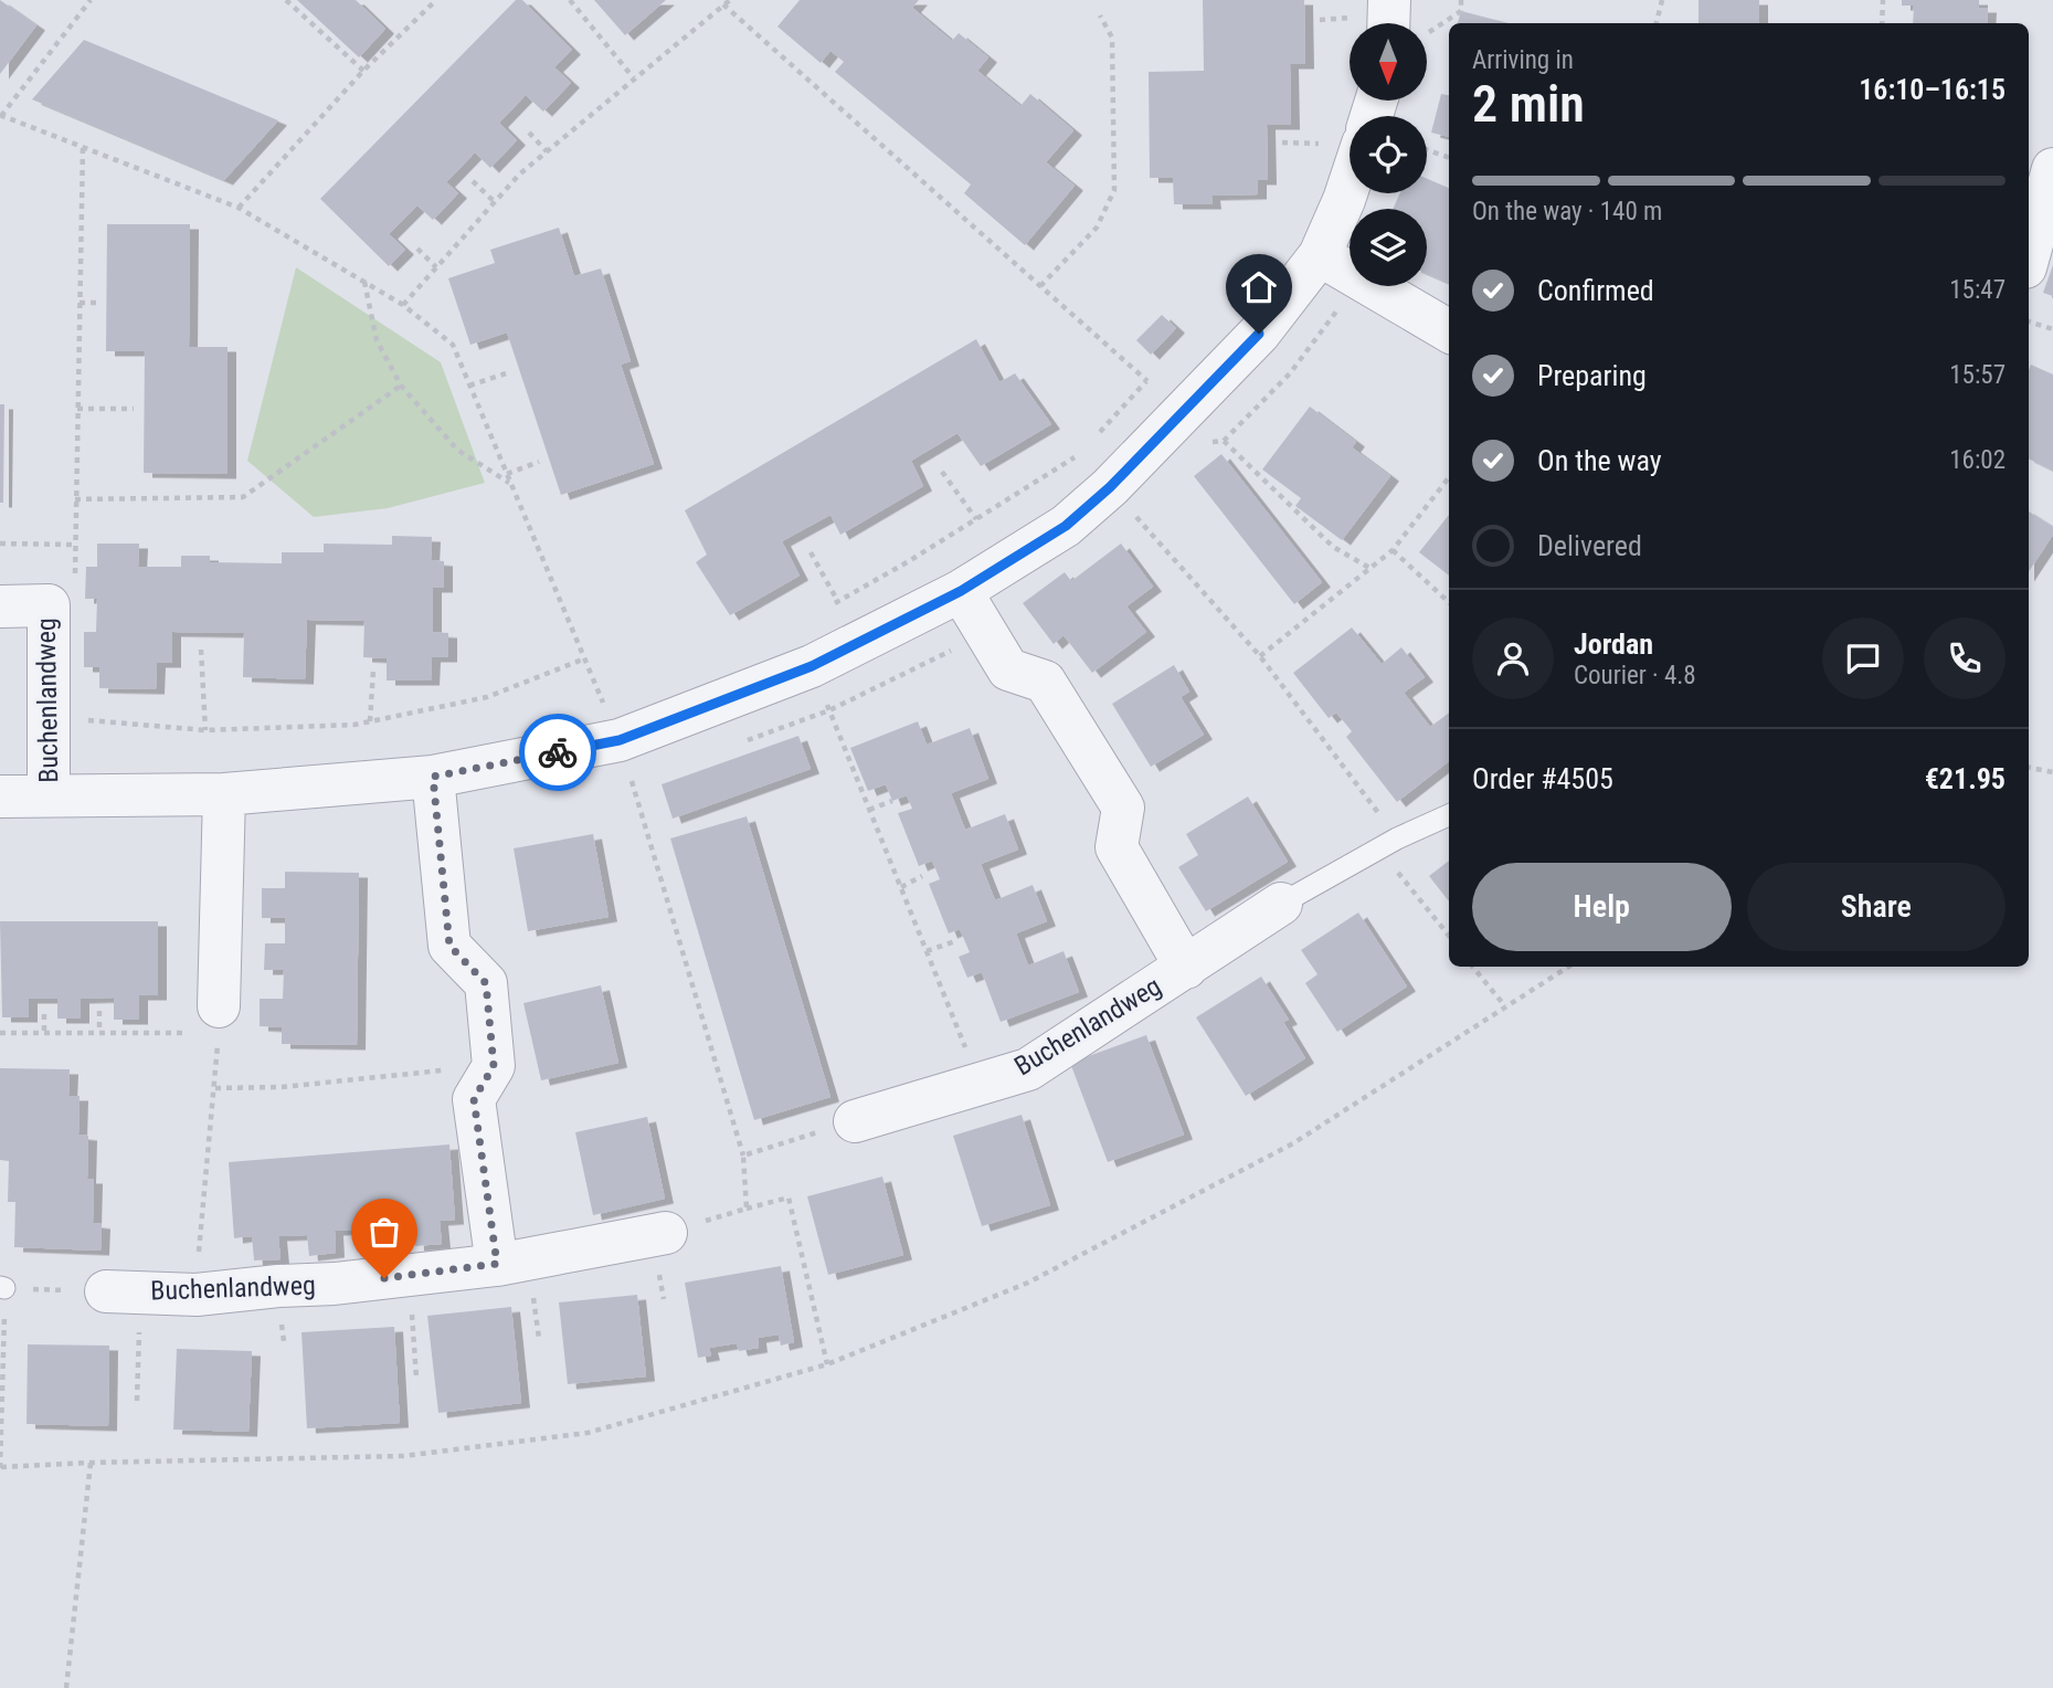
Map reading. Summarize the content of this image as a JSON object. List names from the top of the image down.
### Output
{
  "streets": {
    "street": ["Buchenlandweg"]
  },
  "north": "bottom",
  "page": {
    "heading": ["2 min", "Arriving in", "16:10–16:15"],
    "panel": [
      "Jordan",
      "Courier · 4.8",
      "Order #4505",
      "€21.95"
    ],
    "bar": "On the way · 140 m",
    "list": [
      ["Confirmed", "15:47"],
      ["Preparing", "15:57"],
      ["On the way", "16:02"],
      "Delivered"
    ],
    "buttons": ["Help", "Share"]
  }
}
